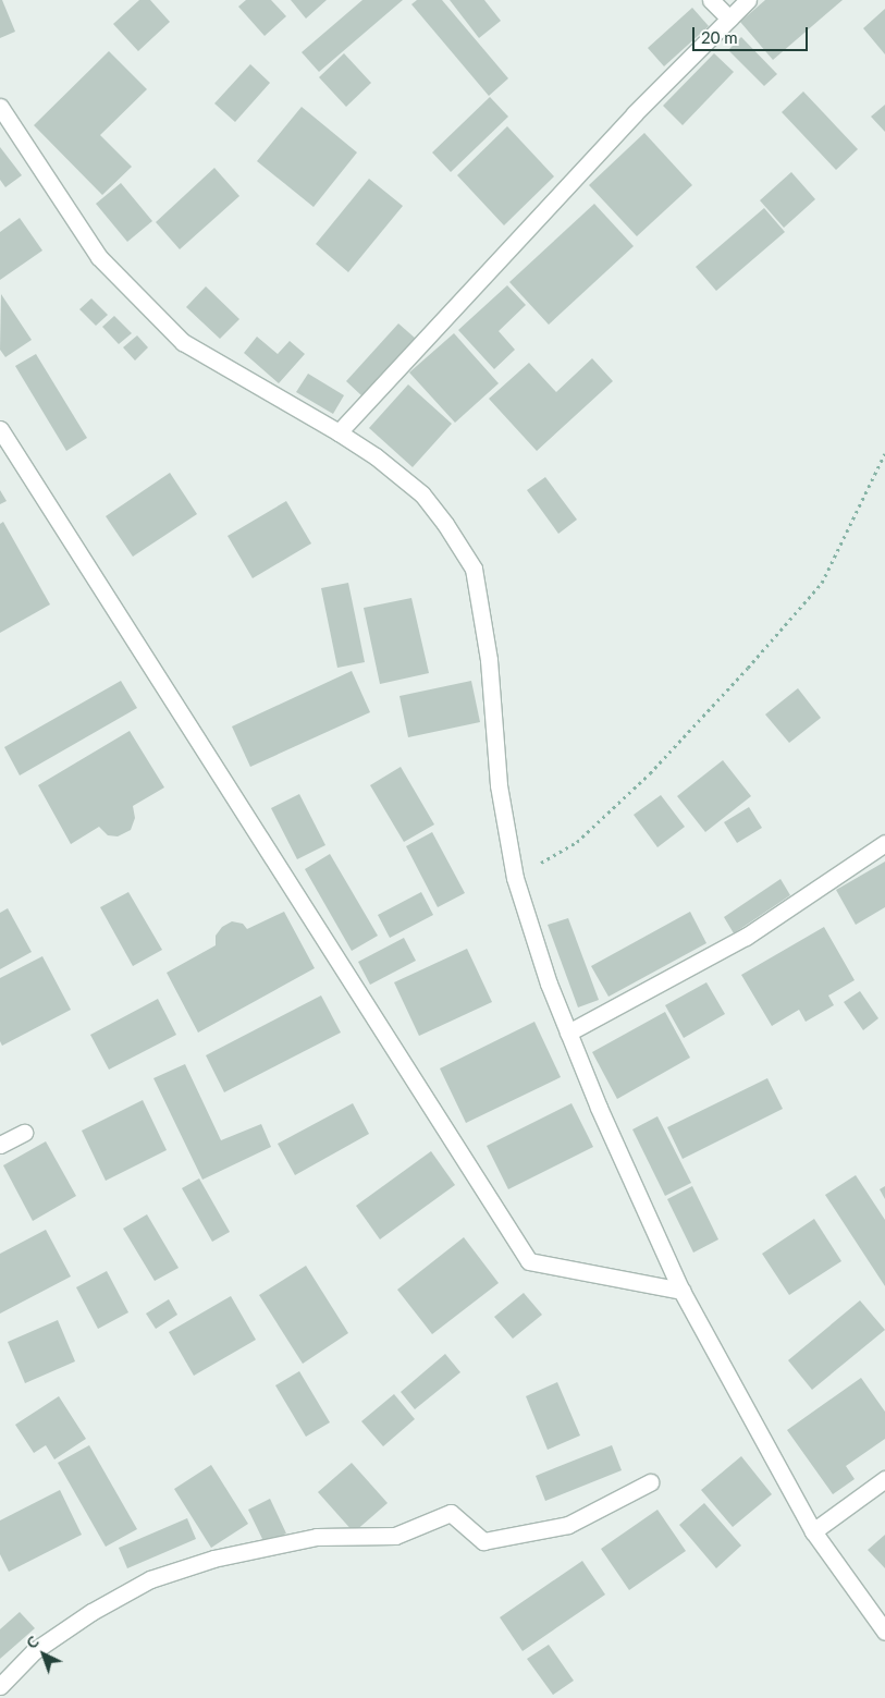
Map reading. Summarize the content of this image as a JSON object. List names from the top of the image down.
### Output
{
  "scale_bar": "20 m",
  "north": "top left"
}
